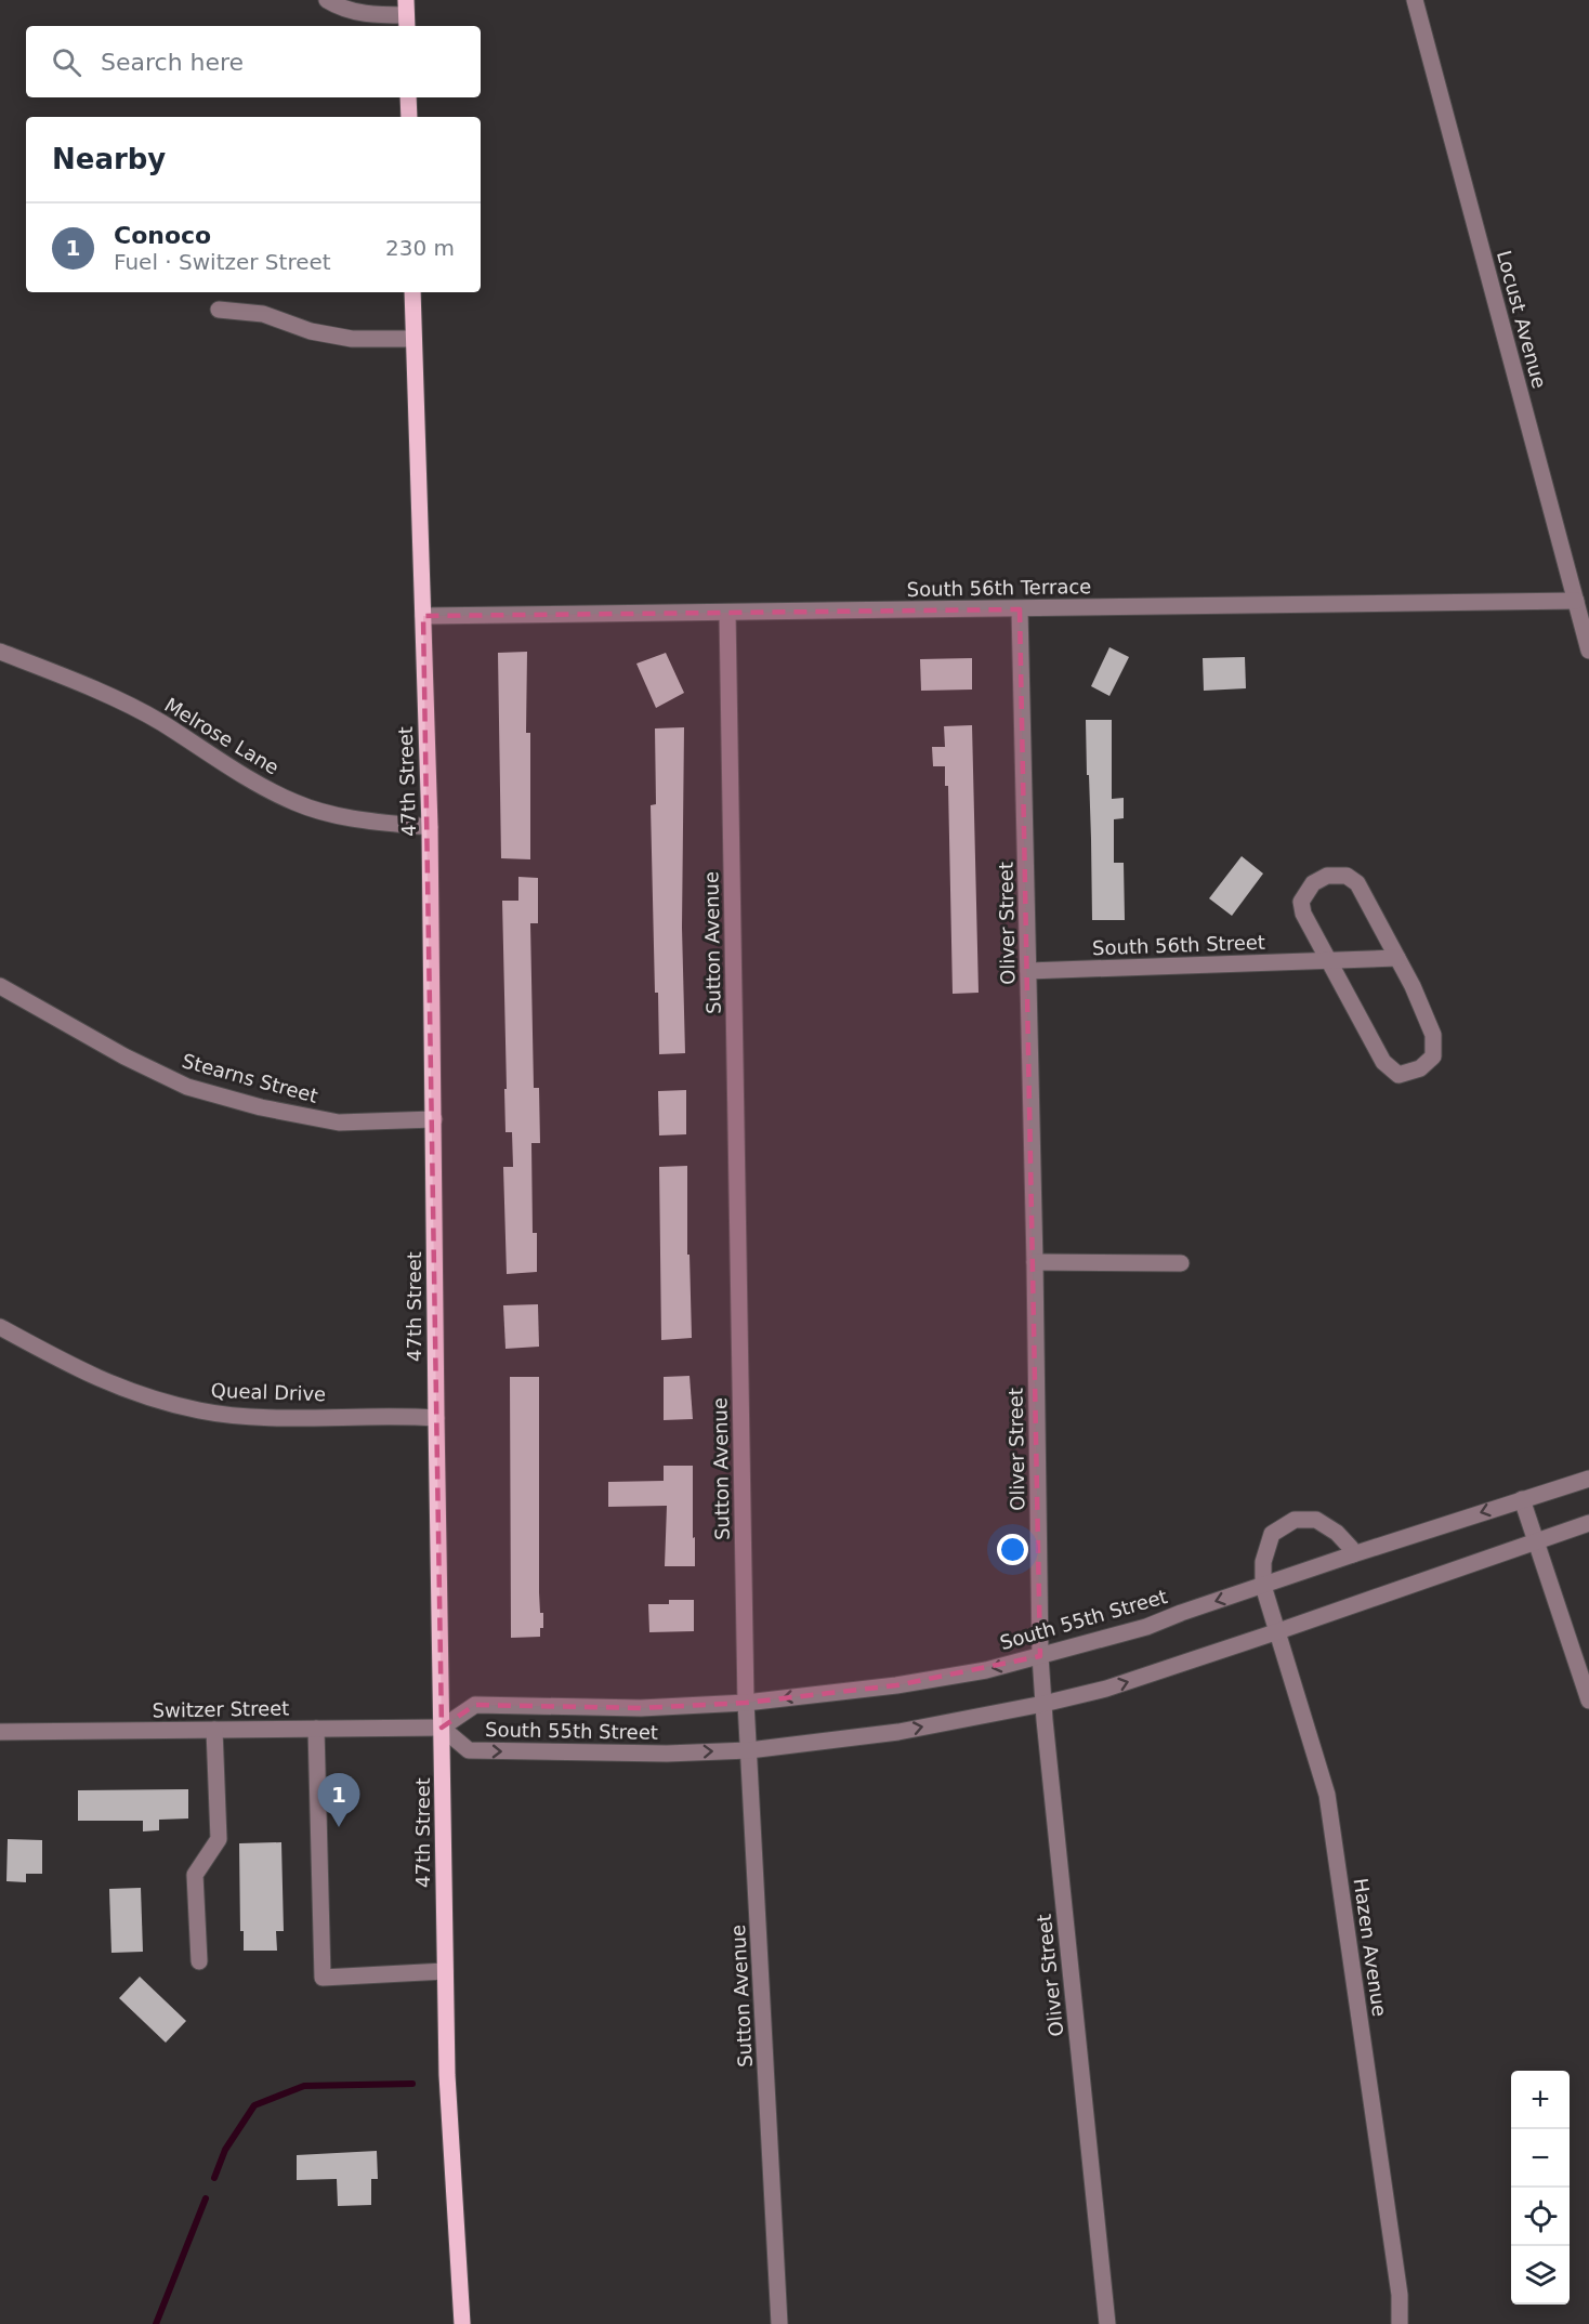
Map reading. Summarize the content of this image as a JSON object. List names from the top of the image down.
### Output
{
  "streets": {
    "main road": ["47th Street"],
    "street": [
      "Locust Avenue",
      "South 56th Terrace",
      "Melrose Lane",
      "Oliver Street",
      "Sutton Avenue",
      "South 56th Street",
      "Stearns Street",
      "Queal Drive",
      "South 55th Street",
      "Switzer Street",
      "Hazen Avenue"
    ]
  },
  "crossings": [
    ["Locust Avenue", "South 56th Terrace"],
    ["South 56th Terrace", "47th Street"],
    ["South 56th Terrace", "Oliver Street"],
    ["South 56th Terrace", "Sutton Avenue"],
    ["Melrose Lane", "47th Street"],
    ["47th Street", "Stearns Street"],
    ["47th Street", "Queal Drive"],
    ["47th Street", "South 55th Street"],
    ["47th Street", "Switzer Street"],
    ["Oliver Street", "South 56th Street"],
    ["Oliver Street", "South 55th Street"],
    ["Sutton Avenue", "South 55th Street"],
    ["South 55th Street", "Switzer Street"],
    ["South 55th Street", "Hazen Avenue"]
  ],
  "page": {
    "search": "Search here",
    "heading": "Nearby",
    "list": [
      {
        "mark": "1",
        "name": "Conoco",
        "note": "Fuel · Switzer Street",
        "value": "230 m"
      }
    ],
    "pins": "1",
    "map_buttons": ["+", "−"]
  }
}
